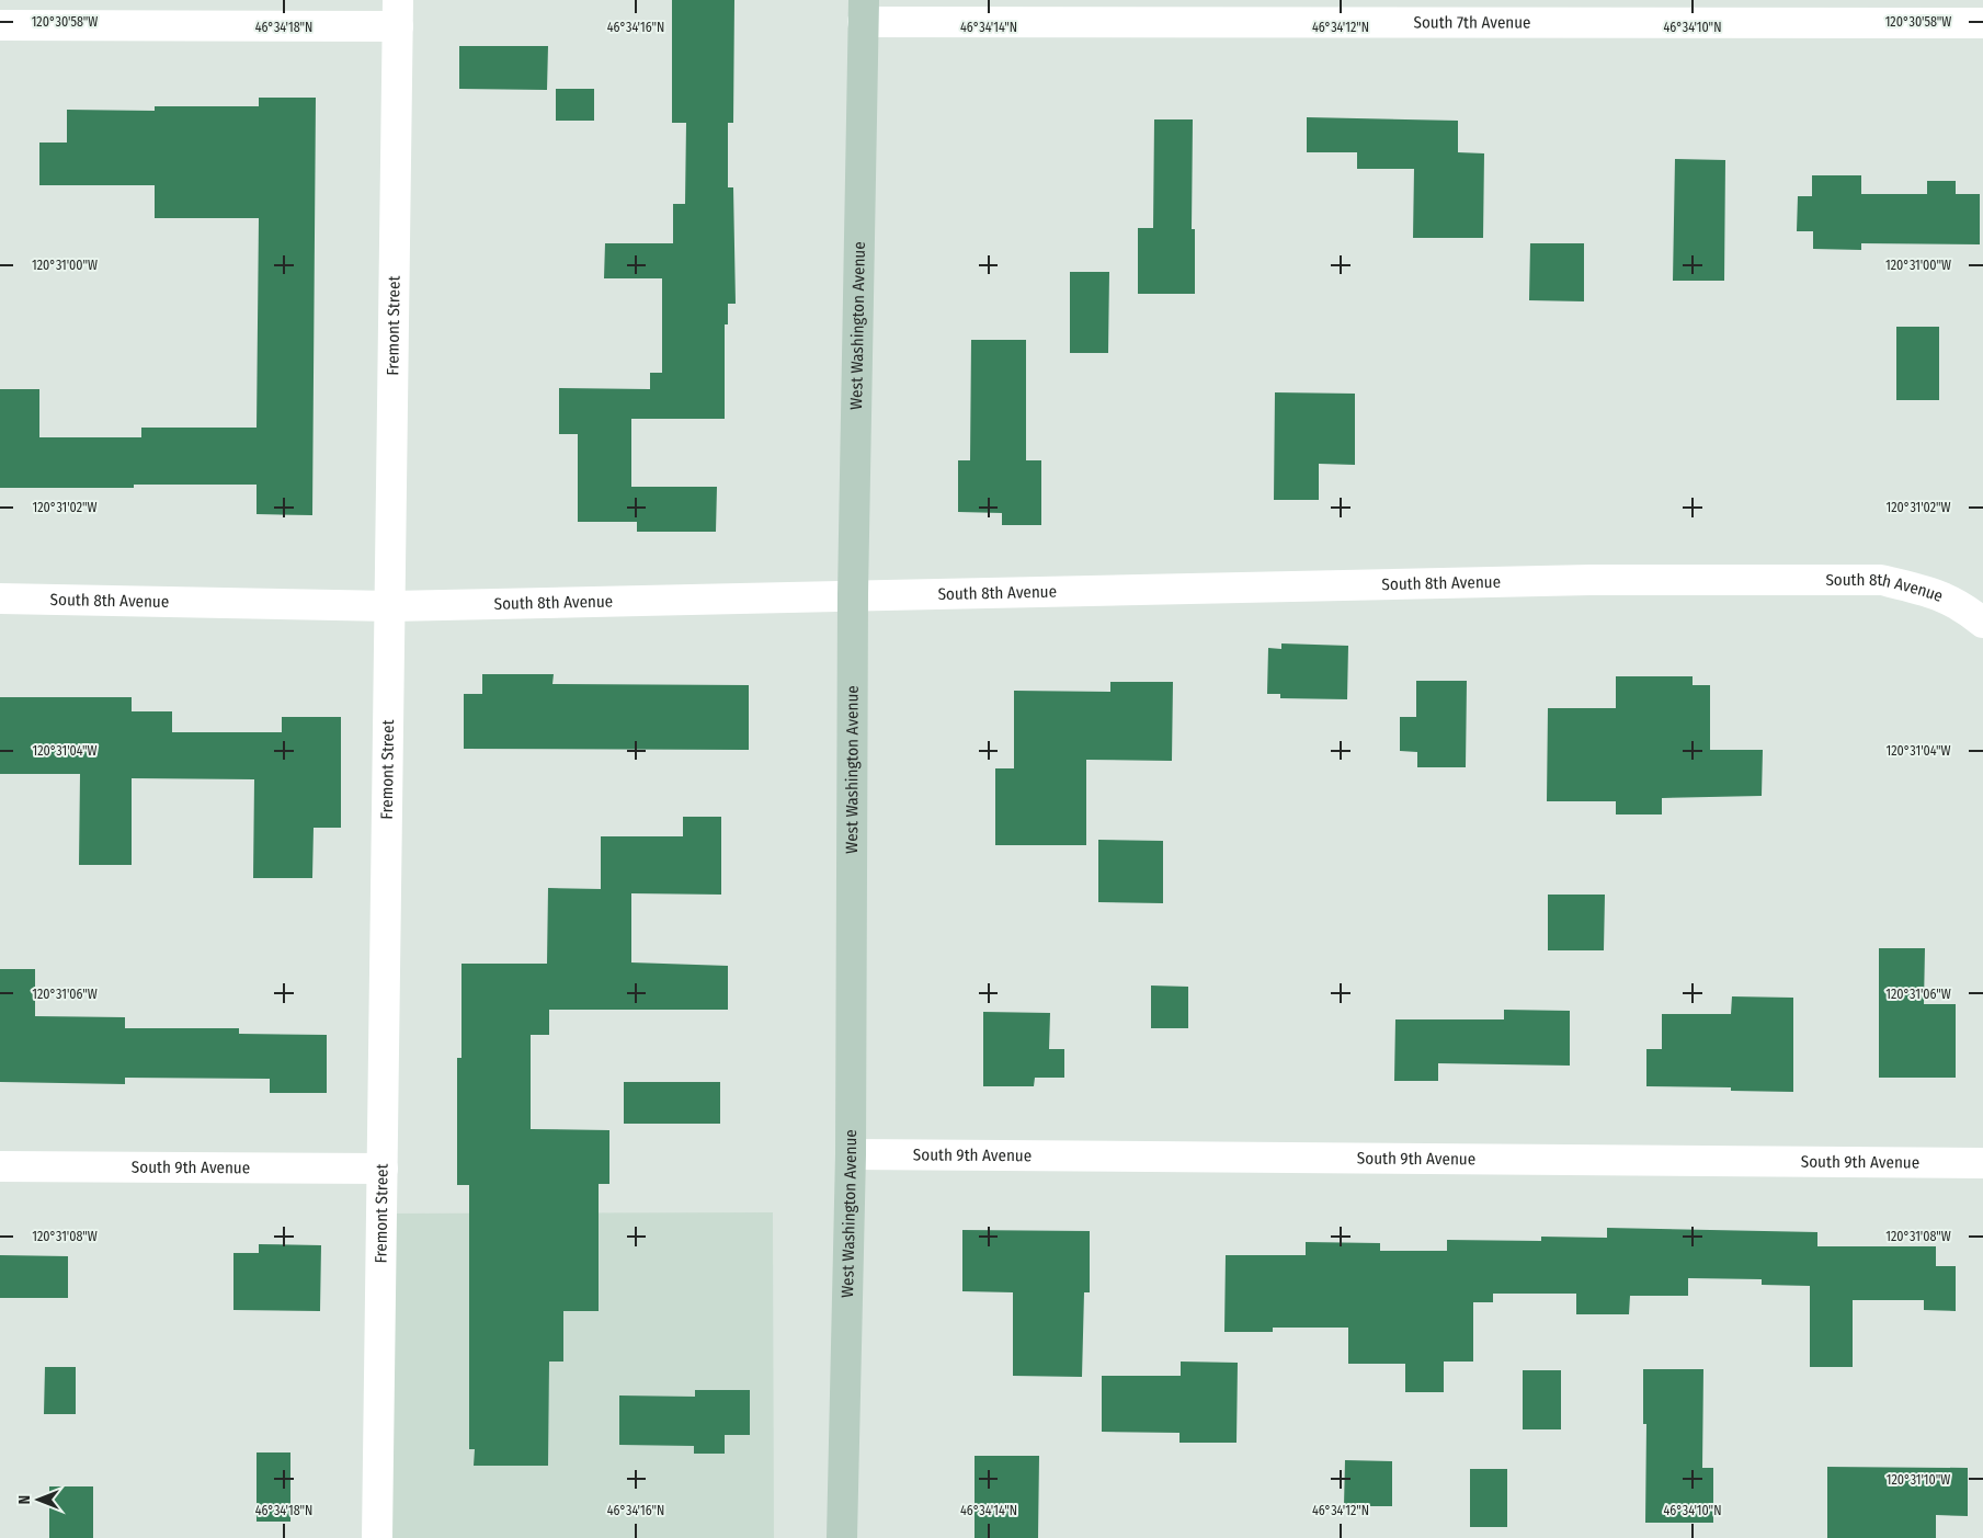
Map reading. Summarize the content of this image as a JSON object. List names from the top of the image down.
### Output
{
  "streets": {
    "main road": ["West Washington Avenue"],
    "street": [
      "South 7th Avenue",
      "Fremont Street",
      "South 8th Avenue",
      "South 9th Avenue"
    ]
  },
  "crossings": [
    ["South 7th Avenue", "West Washington Avenue"],
    ["Fremont Street", "South 8th Avenue"],
    ["Fremont Street", "South 9th Avenue"],
    ["West Washington Avenue", "South 8th Avenue"],
    ["West Washington Avenue", "South 9th Avenue"]
  ],
  "north": "left",
  "coordinates": [
    "120°30'58\"W",
    "46°34'18\"N",
    "46°34'16\"N",
    "46°34'14\"N",
    "46°34'12\"N",
    "46°34'10\"N",
    "120°31'00\"W",
    "120°31'02\"W",
    "120°31'04\"W",
    "120°31'06\"W",
    "120°31'08\"W",
    "120°31'10\"W"
  ]
}
